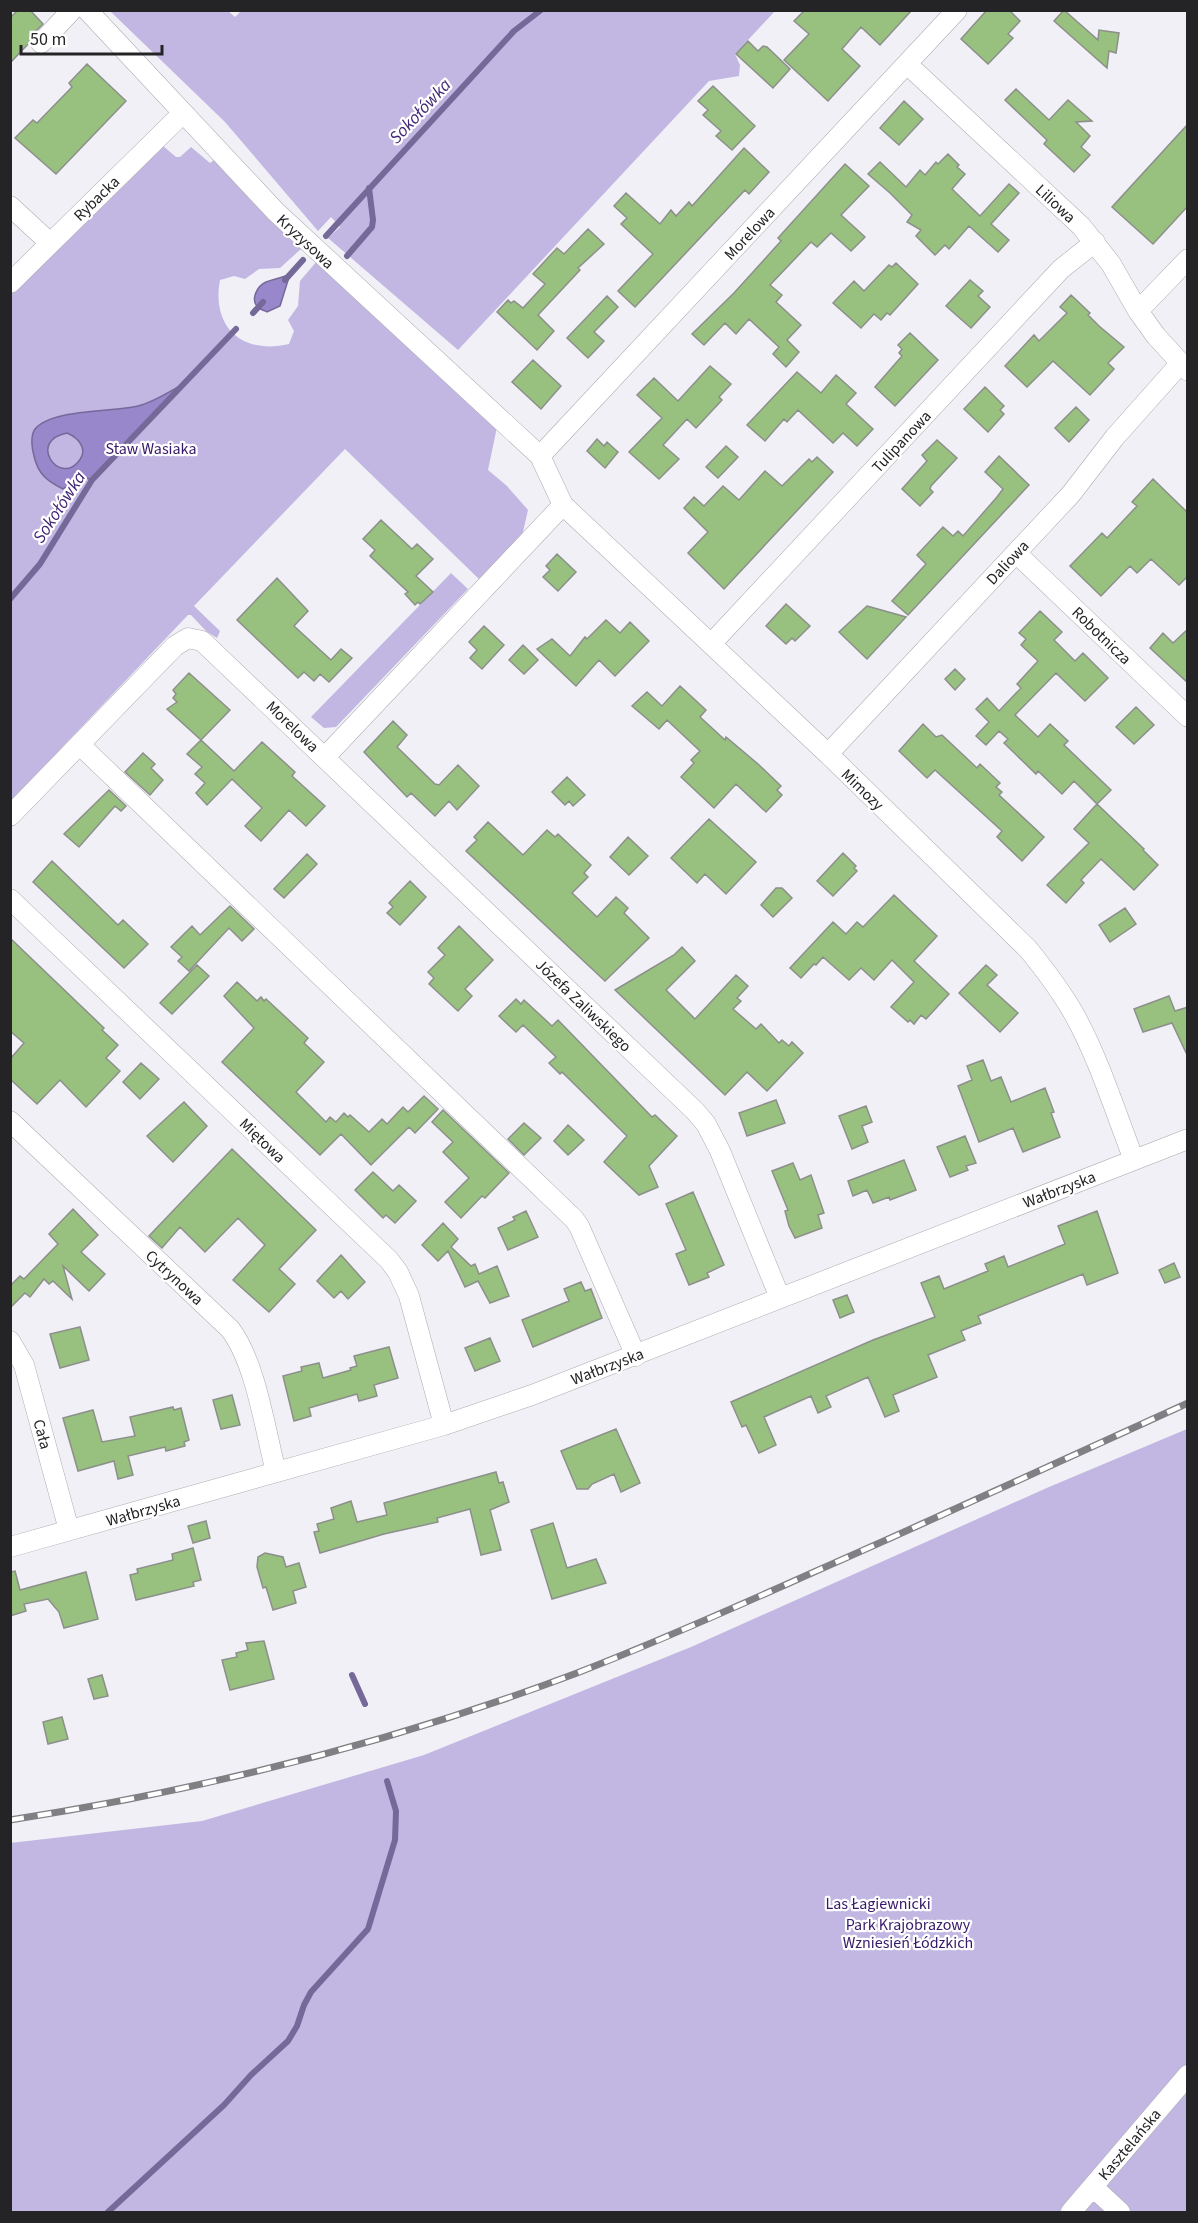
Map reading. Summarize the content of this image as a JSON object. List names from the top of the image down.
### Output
{
  "streets": {
    "street": [
      "Rybacka",
      "Liliowa",
      "Morelowa",
      "Kryzysowa",
      "Tulipanowa",
      "Daliowa",
      "Robotnicza",
      "Mimozy",
      "Józefa Zaliwskiego",
      "Miętowa",
      "Wałbrzyska",
      "Cytrynowa",
      "Cała",
      "Kasztelańska"
    ]
  },
  "crossings": [
    ["Rybacka", "Kryzysowa"],
    ["Liliowa", "Morelowa"],
    ["Liliowa", "Tulipanowa"],
    ["Liliowa", "Daliowa"],
    ["Morelowa", "Kryzysowa"],
    ["Morelowa", "Mimozy"],
    ["Morelowa", "Józefa Zaliwskiego"],
    ["Kryzysowa", "Mimozy"],
    ["Tulipanowa", "Mimozy"],
    ["Daliowa", "Robotnicza"],
    ["Daliowa", "Mimozy"],
    ["Mimozy", "Wałbrzyska"],
    ["Józefa Zaliwskiego", "Wałbrzyska"],
    ["Miętowa", "Wałbrzyska"],
    ["Wałbrzyska", "Cytrynowa"],
    ["Wałbrzyska", "Cała"]
  ],
  "water": ["Sokołówka"],
  "parks": ["Staw Wasiaka", "Las Łagiewnicki", "Park Krajobrazowy Wzniesień Łódzkich"],
  "scale_bar": "50 m"
}
